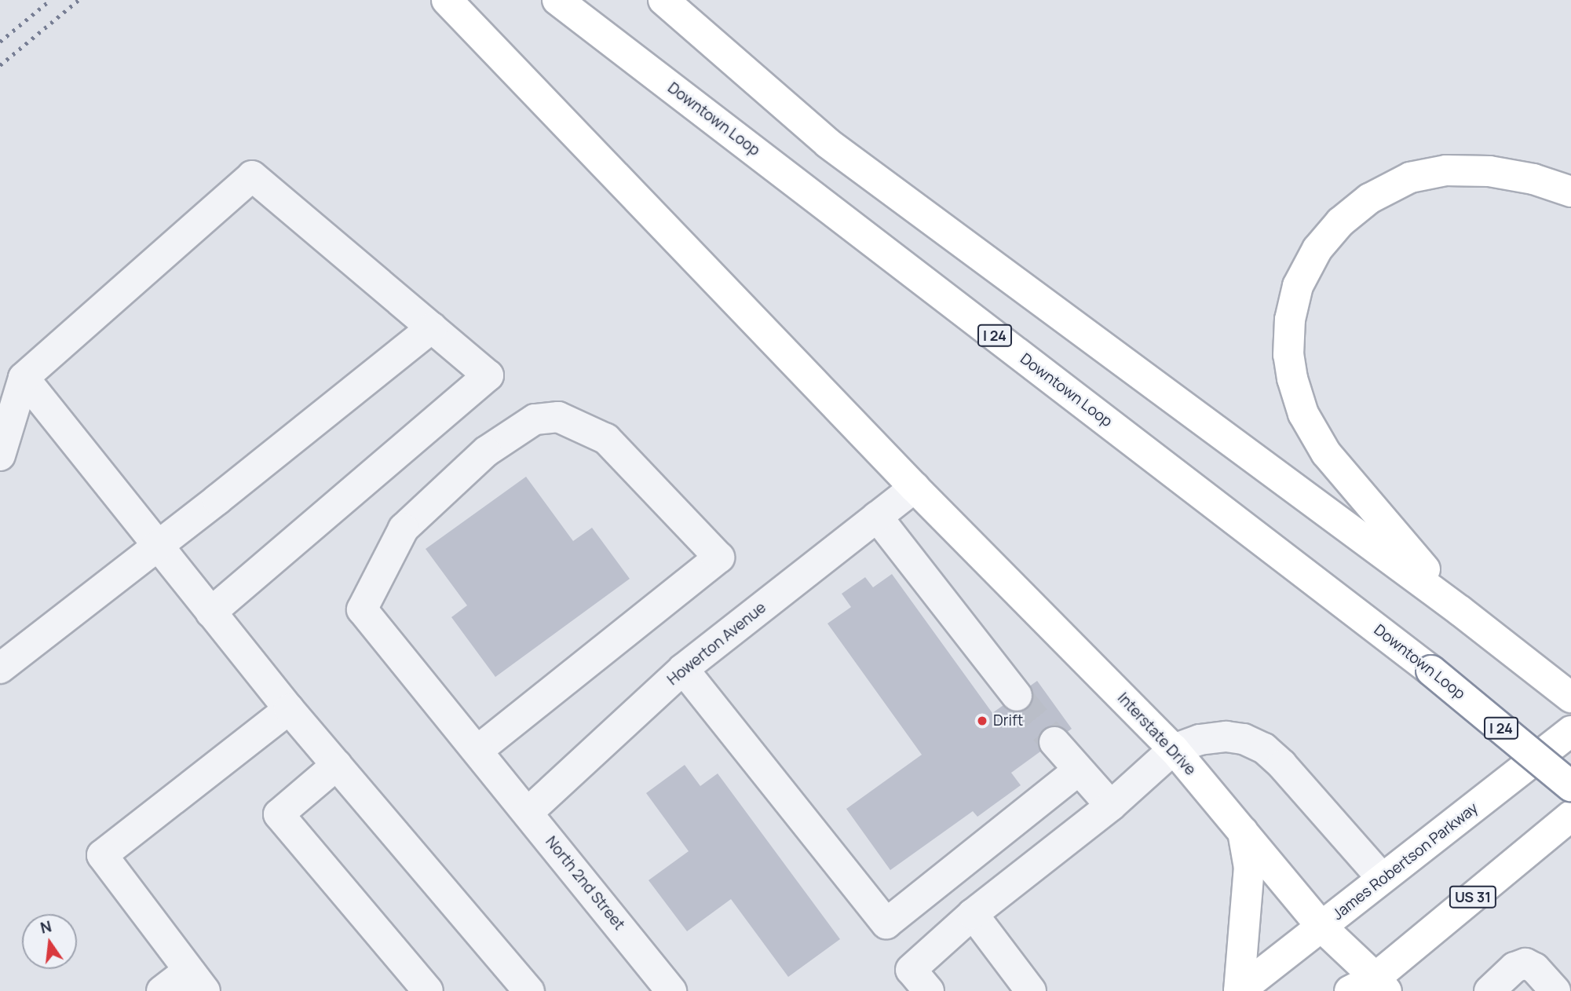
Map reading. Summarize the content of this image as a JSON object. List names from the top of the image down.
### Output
{
  "streets": {
    "main road": [
      "Downtown Loop",
      "I 24",
      "Interstate Drive",
      "James Robertson Parkway",
      "US 31"
    ],
    "street": ["Howerton Avenue", "North 2nd Street"]
  },
  "crossings": [
    ["Howerton Avenue", "Interstate Drive"],
    ["Howerton Avenue", "North 2nd Street"],
    ["Interstate Drive", "James Robertson Parkway"],
    ["Interstate Drive", "US 31"]
  ],
  "places": ["Drift"],
  "north": "top"
}
